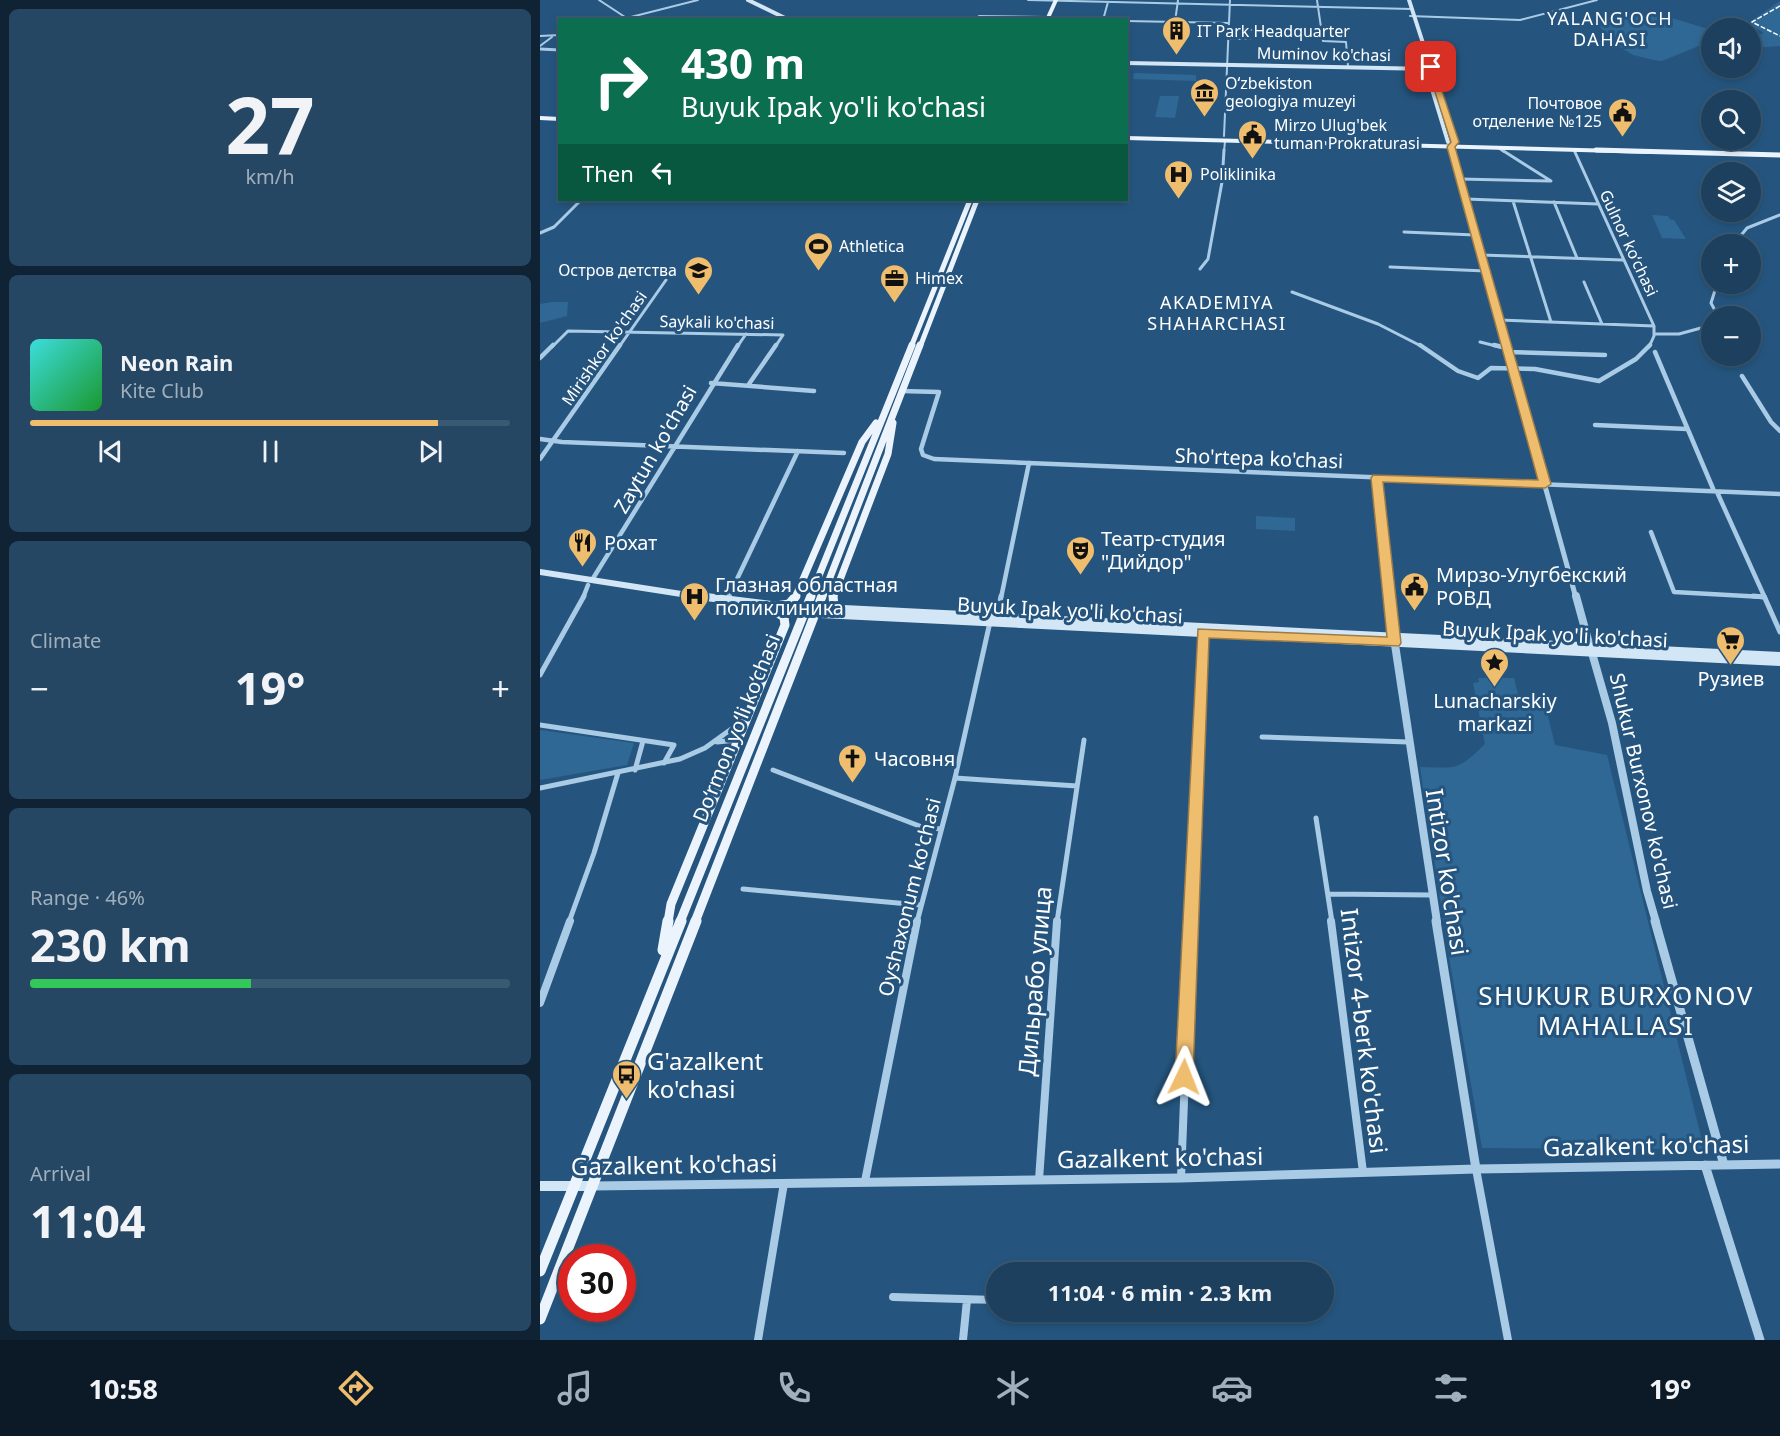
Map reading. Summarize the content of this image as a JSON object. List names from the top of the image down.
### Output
{
  "streets": {
    "main road": [
      "Muminov ko'chasi",
      "Buyuk Ipak yo'li ko'chasi",
      "Do‘rmon yo‘li ko‘chasi",
      "Gazalkent ko'chasi"
    ],
    "street": [
      "Gulnor koʻchasi",
      "Saykali ko'chasi",
      "Mirishkor ko'chasi",
      "Zaytun ko'chasi",
      "Sho'rtepa ko'chasi",
      "Shukur Burxonov ko'chasi",
      "Intizor ko'chasi",
      "Oyshaxonum ko'chasi",
      "Дильрабо улица",
      "Intizor 4-berk ko'chasi"
    ]
  },
  "crossings": [
    ["Saykali ko'chasi", "Mirishkor ko'chasi"],
    ["Saykali ko'chasi", "Zaytun ko'chasi"],
    ["Zaytun ko'chasi", "Buyuk Ipak yo'li ko'chasi"],
    ["Sho'rtepa ko'chasi", "Do‘rmon yo‘li ko‘chasi"],
    ["Sho'rtepa ko'chasi", "Shukur Burxonov ko'chasi"],
    ["Sho'rtepa ko'chasi", "Intizor ko'chasi"],
    ["Sho'rtepa ko'chasi", "Oyshaxonum ko'chasi"],
    ["Buyuk Ipak yo'li ko'chasi", "Shukur Burxonov ko'chasi"],
    ["Buyuk Ipak yo'li ko'chasi", "Intizor ko'chasi"],
    ["Buyuk Ipak yo'li ko'chasi", "Oyshaxonum ko'chasi"],
    ["Do‘rmon yo‘li ko‘chasi", "Gazalkent ko'chasi"],
    ["Shukur Burxonov ko'chasi", "Gazalkent ko'chasi"],
    ["Intizor ko'chasi", "Intizor 4-berk ko'chasi"],
    ["Intizor ko'chasi", "Gazalkent ko'chasi"],
    ["Oyshaxonum ko'chasi", "Gazalkent ko'chasi"],
    ["Дильрабо улица", "Gazalkent ko'chasi"],
    ["Intizor 4-berk ko'chasi", "Gazalkent ko'chasi"]
  ],
  "districts": ["YALANG'OCH DAHASI", "AKADEMIYA SHAHARCHASI", "SHUKUR BURXONOV MAHALLASI"],
  "places": {
    "building": ["IT Park Headquarter"],
    "museum": ["Oʻzbekiston geologiya muzeyi"],
    "public building": ["Почтовое отделение №125", "Mirzo Ulug'bek tuman Prokraturasi", "Мирзо-Улугбекский РОВД"],
    "hospital": ["Poliklinika", "Глазная областная поликлиника"],
    "sports": ["Athletica"],
    "school or university": ["Остров детства"],
    "office": ["Himex"],
    "restaurant": ["Рохат"],
    "theatre": ["Театр-студия \"Дийдор\""],
    "supermarket": ["Рузиев"],
    "place": ["Lunacharskiy markazi"],
    "church": ["Часовня"],
    "bus stop": ["G'azalkent ko'chasi"]
  },
  "page": {
    "tile": [
      ["27", "km/h"],
      "Climate",
      ["Range · 46%", "230 km"],
      ["Arrival", "11:04"]
    ],
    "map_buttons": ["+", "−"],
    "turn": ["430 m", "Buyuk Ipak yo'li ko'chasi"],
    "then": "Then",
    "song": ["Neon Rain", "Kite Club"],
    "heat": ["−", "19°", "+"],
    "limit": "30",
    "trip": "11:04 · 6 min · 2.3 km",
    "tabs": ["10:58", "19°"]
  }
}
